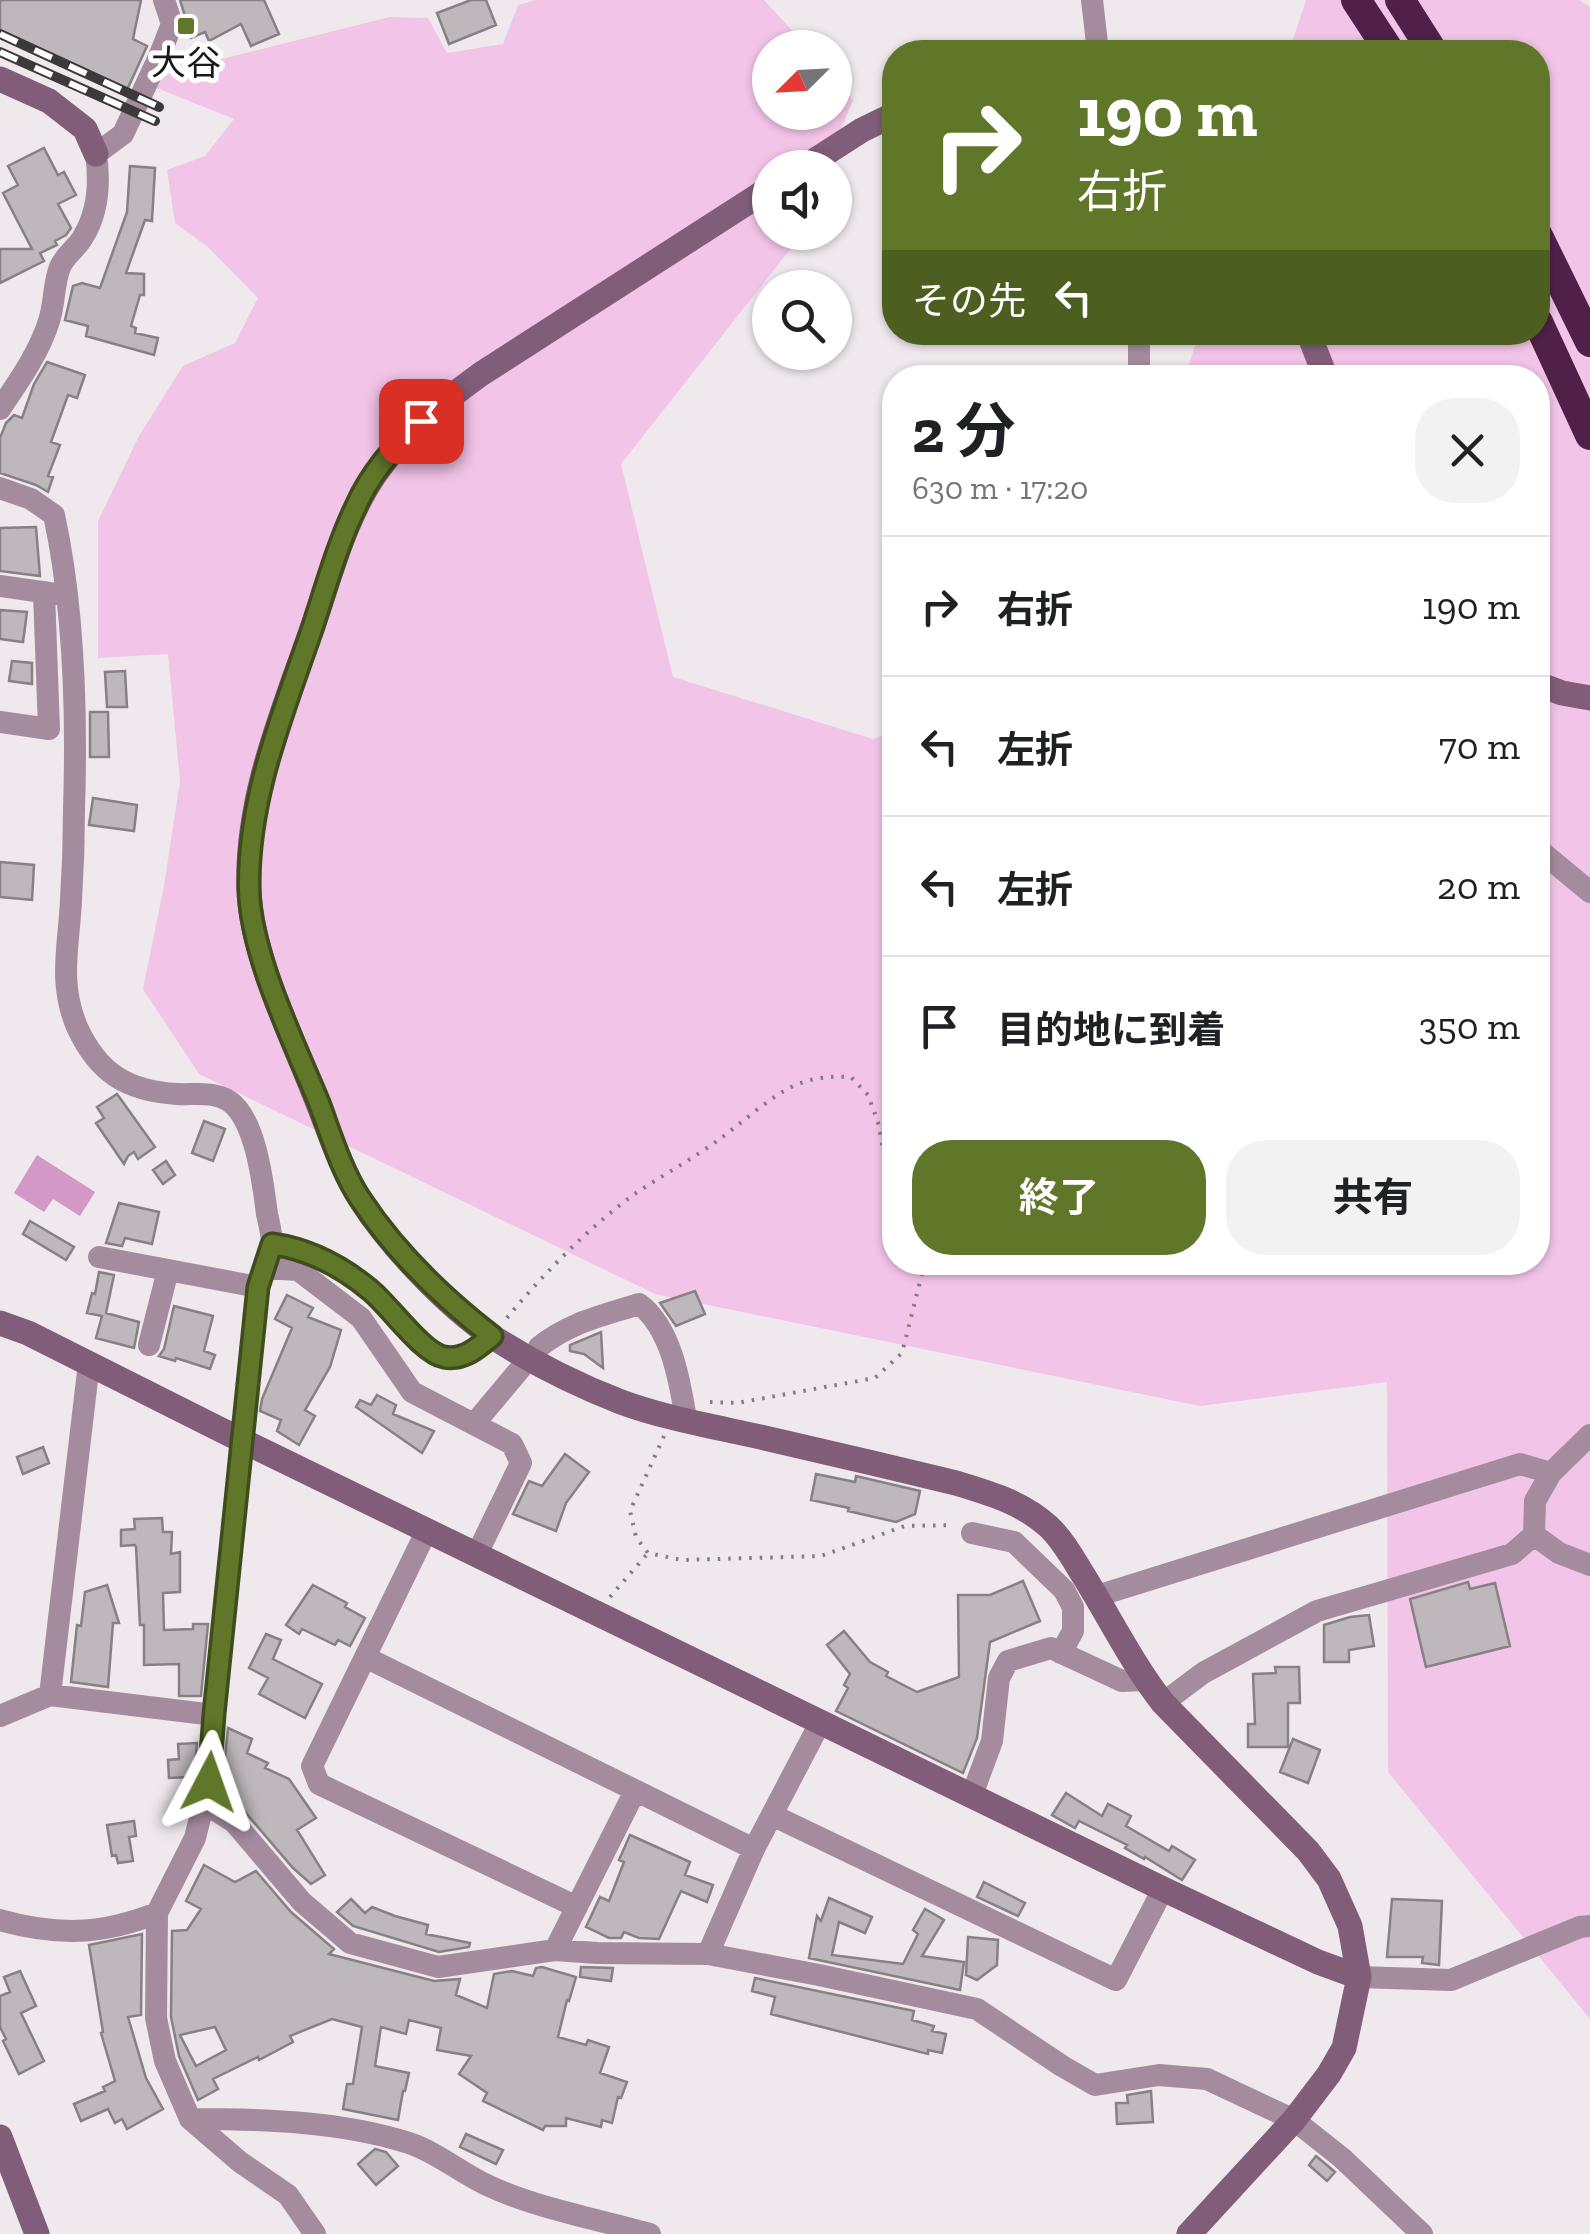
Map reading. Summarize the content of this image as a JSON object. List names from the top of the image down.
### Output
{
  "places": {
    "transit": ["大谷"]
  },
  "north": "bottom left",
  "page": {
    "turn": ["190 m", "右折"],
    "then": "その先",
    "heading": ["2 分", "630 m · 17:20"],
    "list": [
      {
        "name": "右折",
        "value": "190 m"
      },
      {
        "name": "左折",
        "value": "70 m"
      },
      {
        "name": "左折",
        "value": "20 m"
      },
      {
        "name": "目的地に到着",
        "value": "350 m"
      }
    ],
    "buttons": ["終了", "共有"]
  }
}
